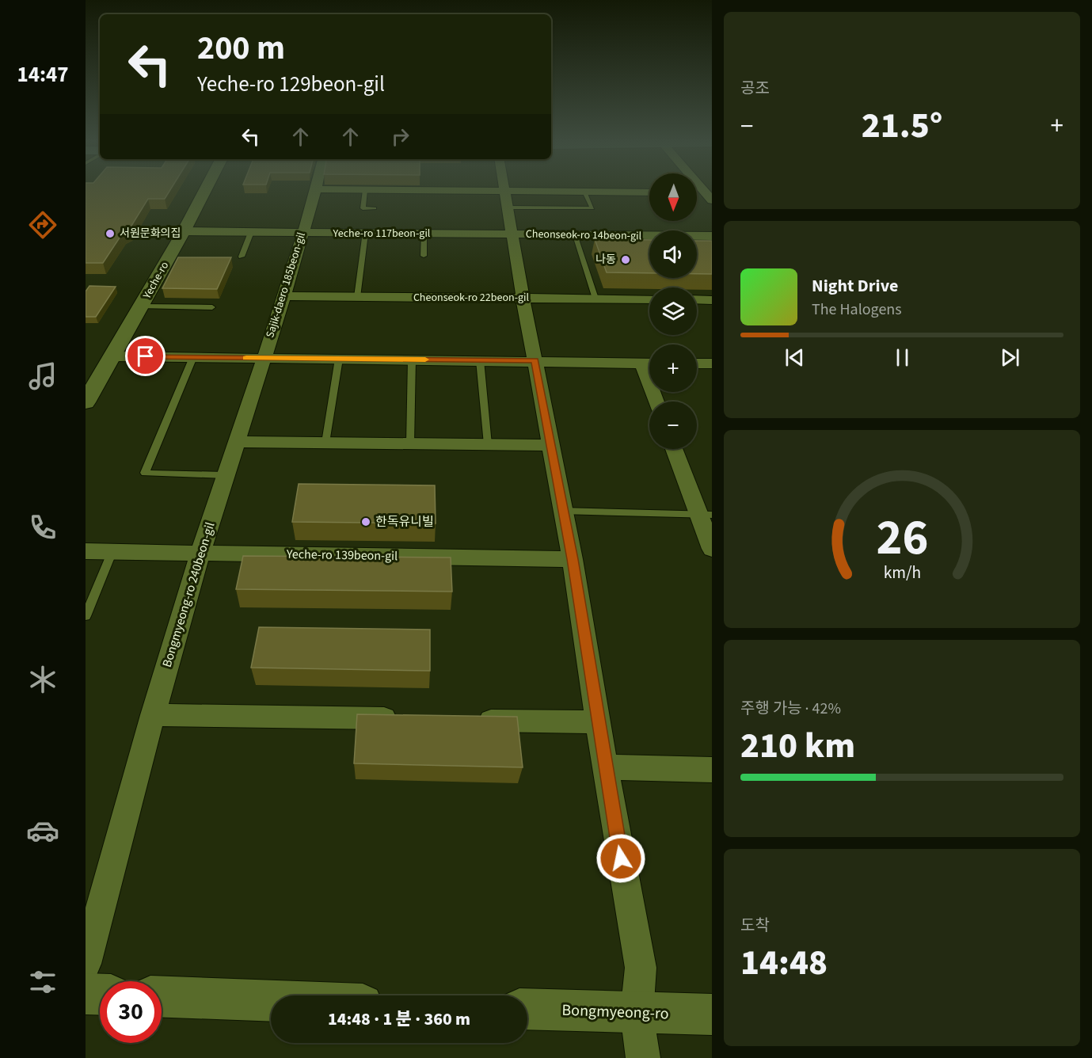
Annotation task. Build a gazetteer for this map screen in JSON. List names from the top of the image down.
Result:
{
  "streets": {
    "street": [
      "Yeche-ro 117beon-gil",
      "Cheonseok-ro 14beon-gil",
      "Yeche-ro",
      "Sajik-daero 185beon-gil",
      "Cheonseok-ro 22beon-gil",
      "Yeche-ro 139beon-gil",
      "Bongmyeong-ro 240beon-gil",
      "Bongmyeong-ro"
    ]
  },
  "crossings": [
    ["Yeche-ro 117beon-gil", "Cheonseok-ro 14beon-gil"],
    ["Yeche-ro 117beon-gil", "Yeche-ro"],
    ["Yeche-ro 117beon-gil", "Sajik-daero 185beon-gil"],
    ["Sajik-daero 185beon-gil", "Cheonseok-ro 22beon-gil"],
    ["Sajik-daero 185beon-gil", "Bongmyeong-ro 240beon-gil"],
    ["Yeche-ro 139beon-gil", "Bongmyeong-ro 240beon-gil"]
  ],
  "places": ["서원문화의집", "나동", "한독유니빌"],
  "north": "bottom",
  "page": {
    "tabs": "14:47",
    "tile": [
      "공조",
      ["주행 가능 · 42%", "210 km"],
      ["도착", "14:48"]
    ],
    "turn": ["200 m", "Yeche-ro 129beon-gil"],
    "heat": ["−", "21.5°", "+"],
    "map_buttons": ["+", "−"],
    "song": ["Night Drive", "The Halogens"],
    "limit": "30",
    "trip": "14:48 · 1 분 · 360 m",
    "gauge": ["26", "km/h"]
  }
}
